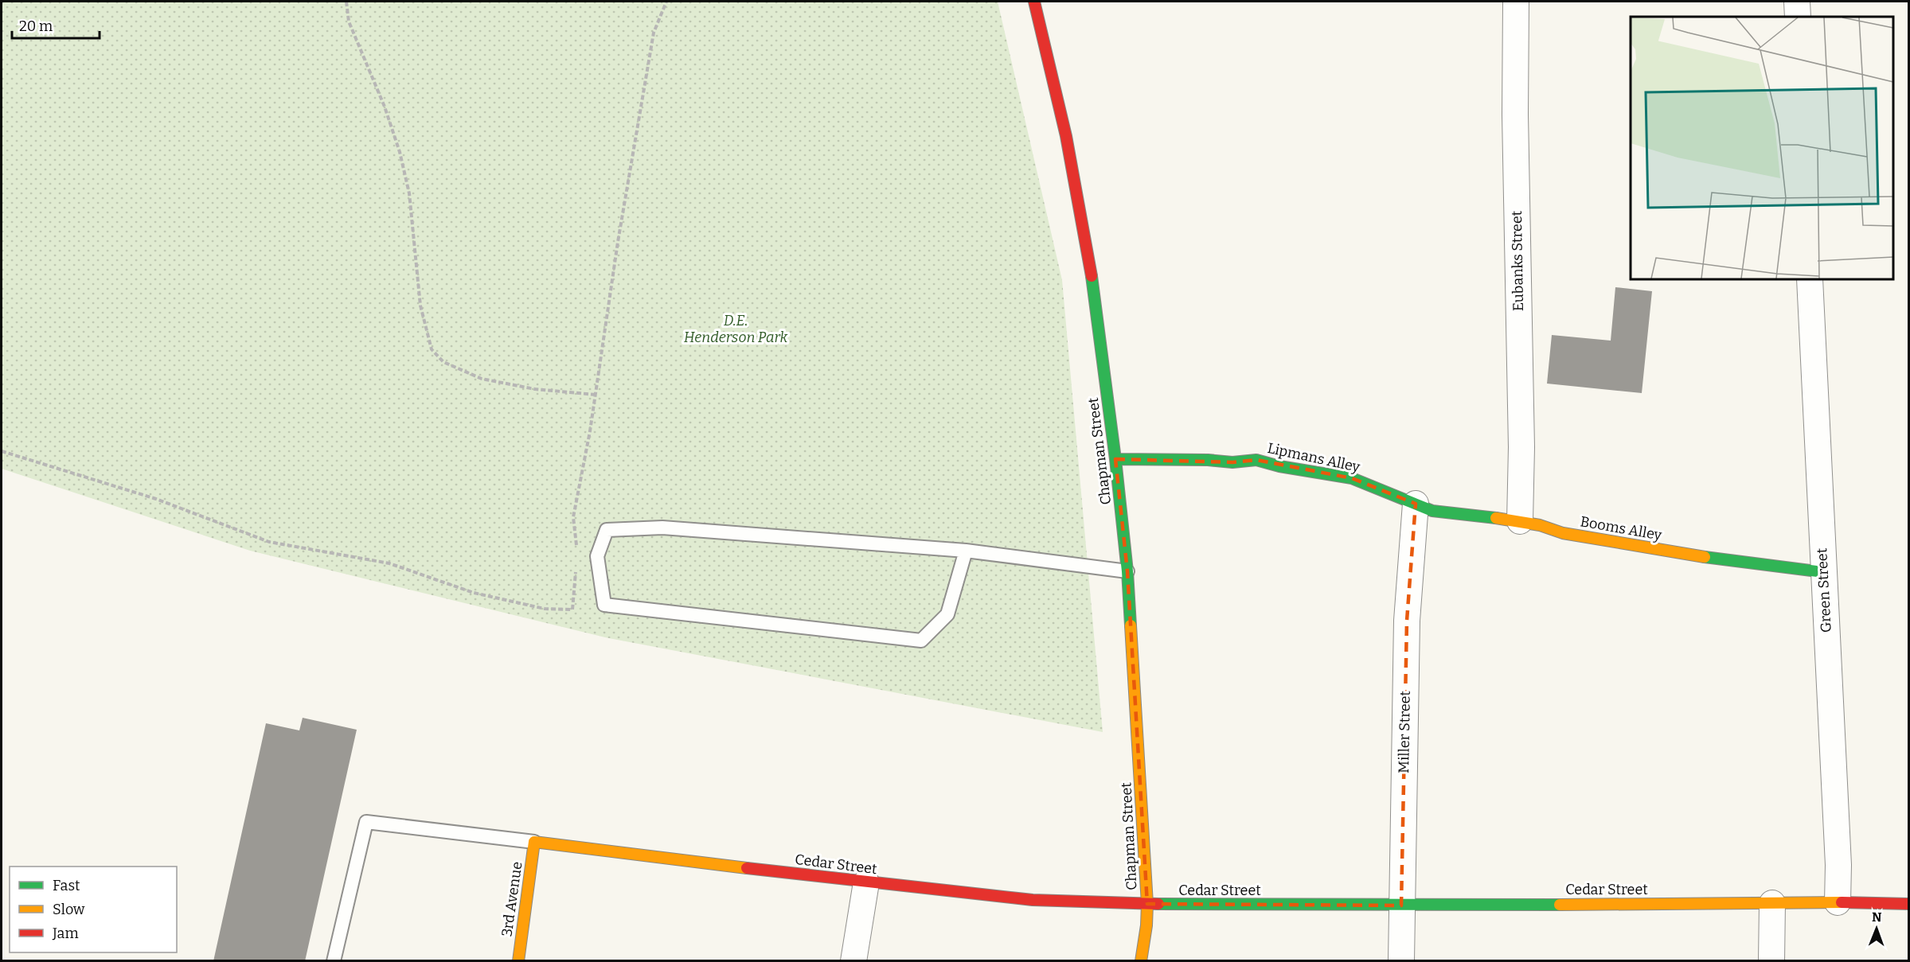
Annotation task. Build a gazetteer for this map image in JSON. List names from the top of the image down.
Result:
{
  "streets": {
    "street": [
      "Eubanks Street",
      "Chapman Street",
      "Lipmans Alley",
      "Booms Alley",
      "Green Street",
      "Miller Street",
      "Cedar Street",
      "3rd Avenue"
    ]
  },
  "crossings": [
    ["Eubanks Street", "Booms Alley"],
    ["Chapman Street", "Lipmans Alley"],
    ["Chapman Street", "Cedar Street"],
    ["Lipmans Alley", "Booms Alley"],
    ["Lipmans Alley", "Miller Street"],
    ["Booms Alley", "Green Street"],
    ["Booms Alley", "Miller Street"],
    ["Green Street", "Cedar Street"],
    ["Miller Street", "Cedar Street"],
    ["Cedar Street", "3rd Avenue"]
  ],
  "parks": ["D.E. Henderson Park"],
  "legend": ["Fast", "Slow", "Jam"],
  "scale_bar": "20 m",
  "north": "top"
}
